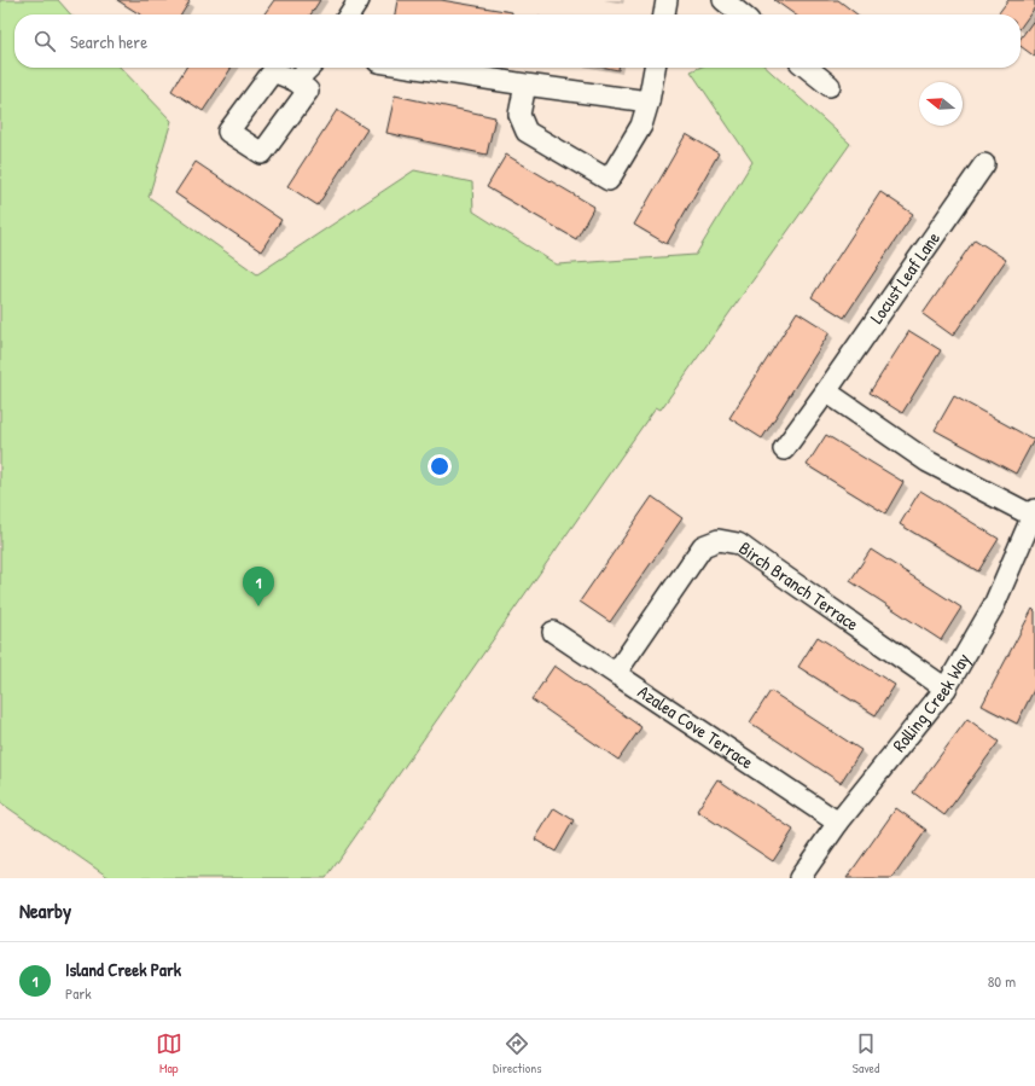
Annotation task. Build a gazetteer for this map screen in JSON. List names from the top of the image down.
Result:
{
  "streets": {
    "street": [
      "Locust Leaf Lane",
      "Birch Branch Terrace",
      "Rolling Creek Way",
      "Azalea Cove Terrace"
    ]
  },
  "crossings": [
    ["Birch Branch Terrace", "Rolling Creek Way"],
    ["Birch Branch Terrace", "Azalea Cove Terrace"],
    ["Rolling Creek Way", "Azalea Cove Terrace"]
  ],
  "north": "left",
  "page": {
    "search": "Search here",
    "pins": "1",
    "heading": "Nearby",
    "list": [
      {
        "mark": "1",
        "name": "Island Creek Park",
        "note": "Park",
        "value": "80 m"
      }
    ],
    "nav": ["Map", "Directions", "Saved"]
  }
}
